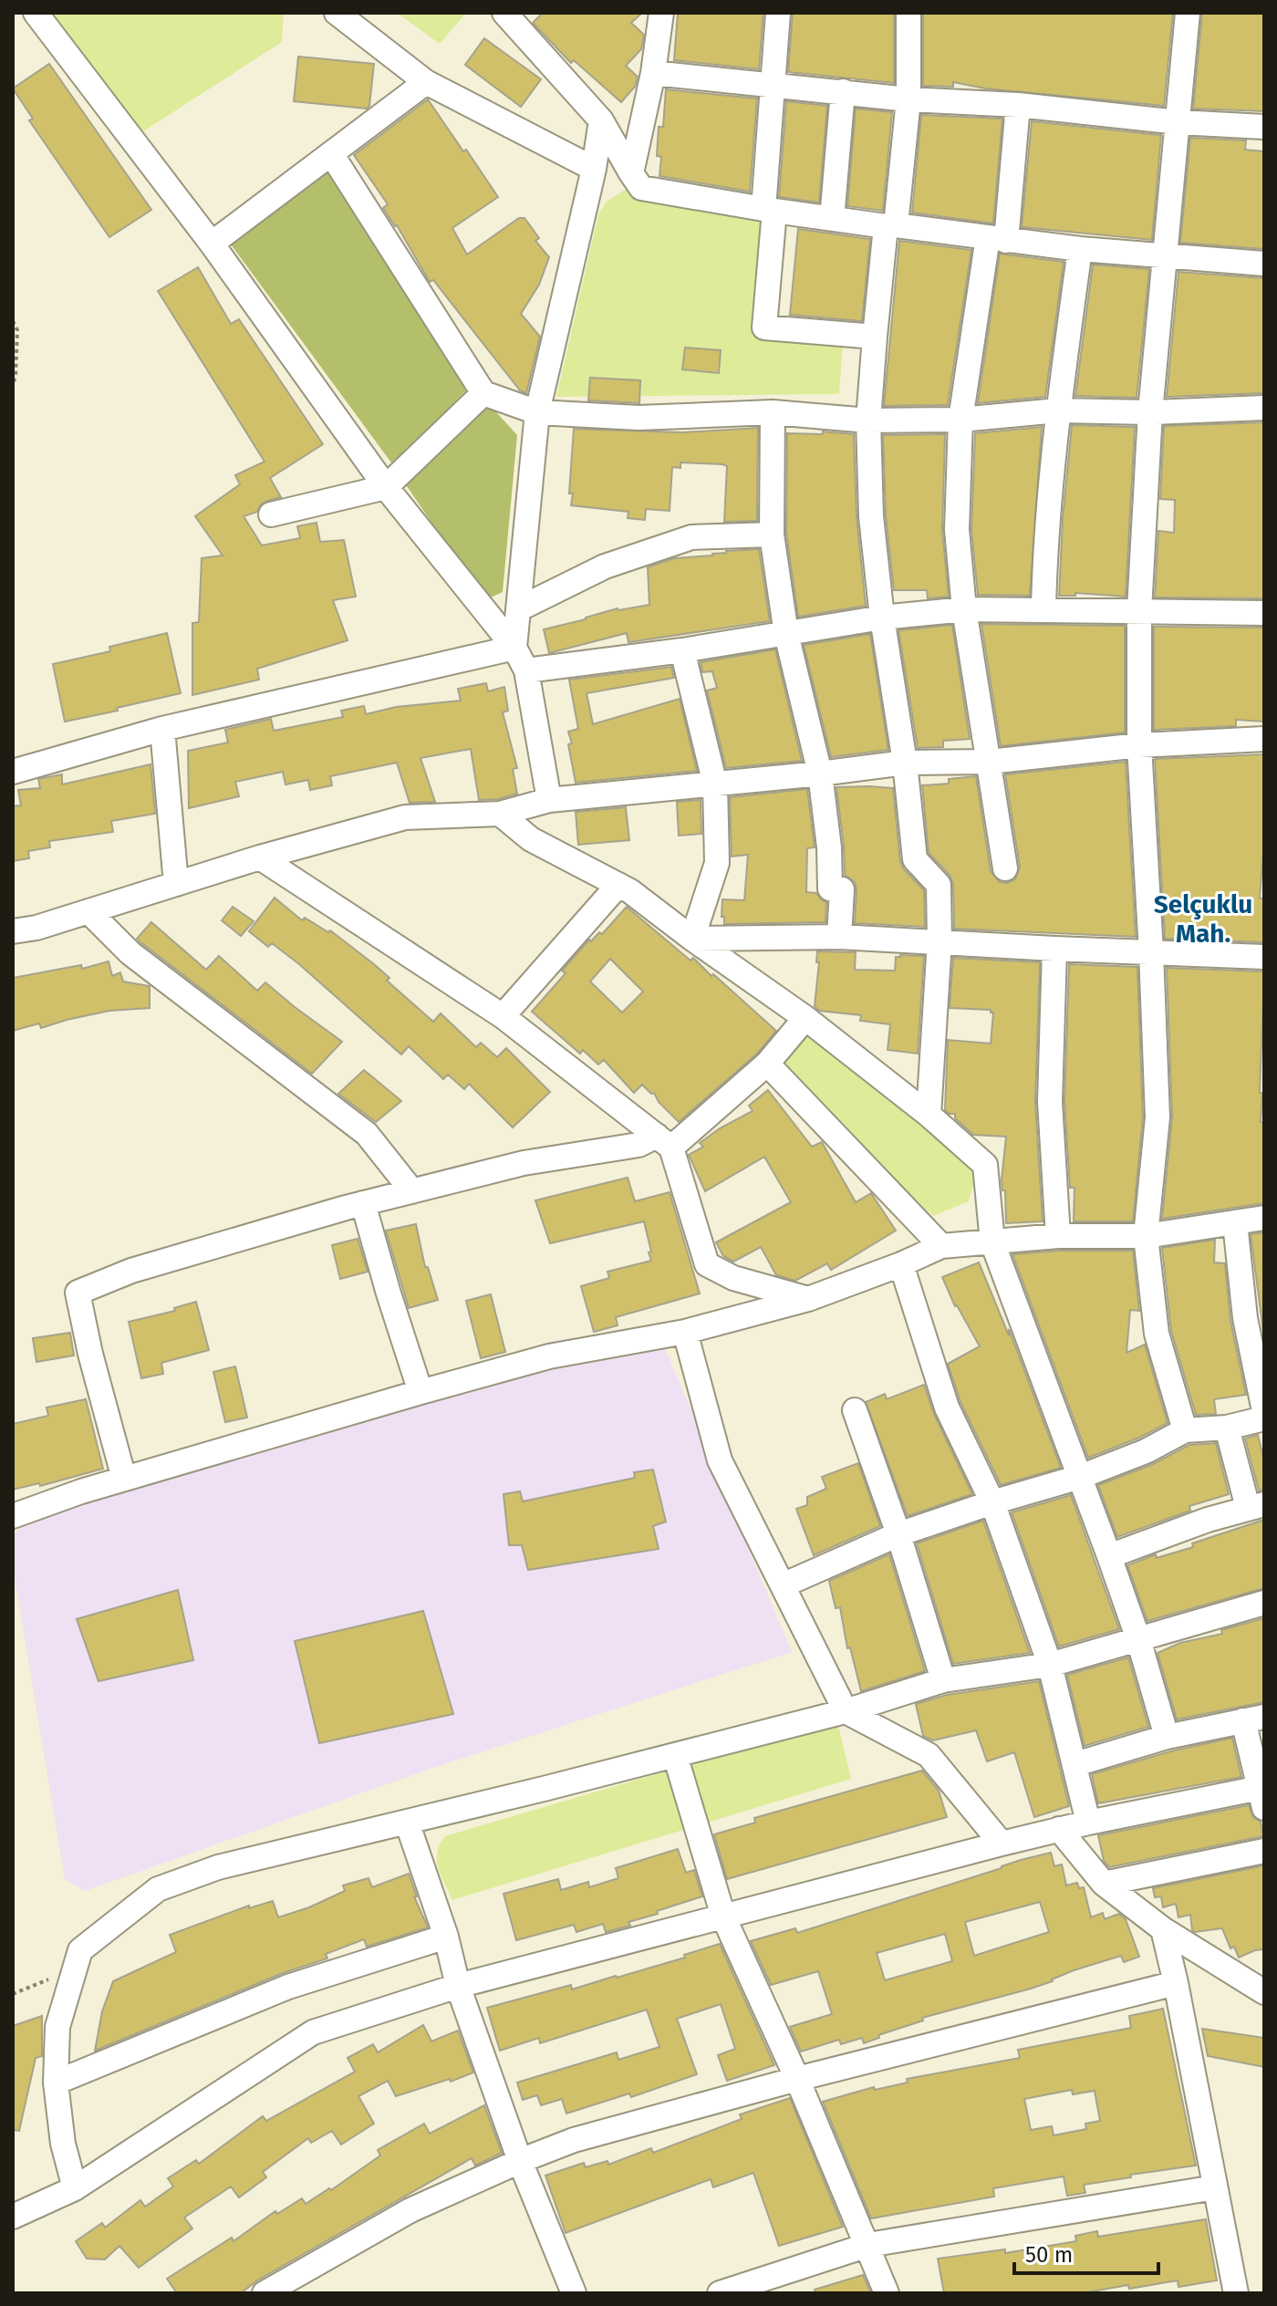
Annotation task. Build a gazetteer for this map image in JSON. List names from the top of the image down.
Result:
{
  "districts": ["Selçuklu Mah."],
  "scale_bar": "50 m"
}
